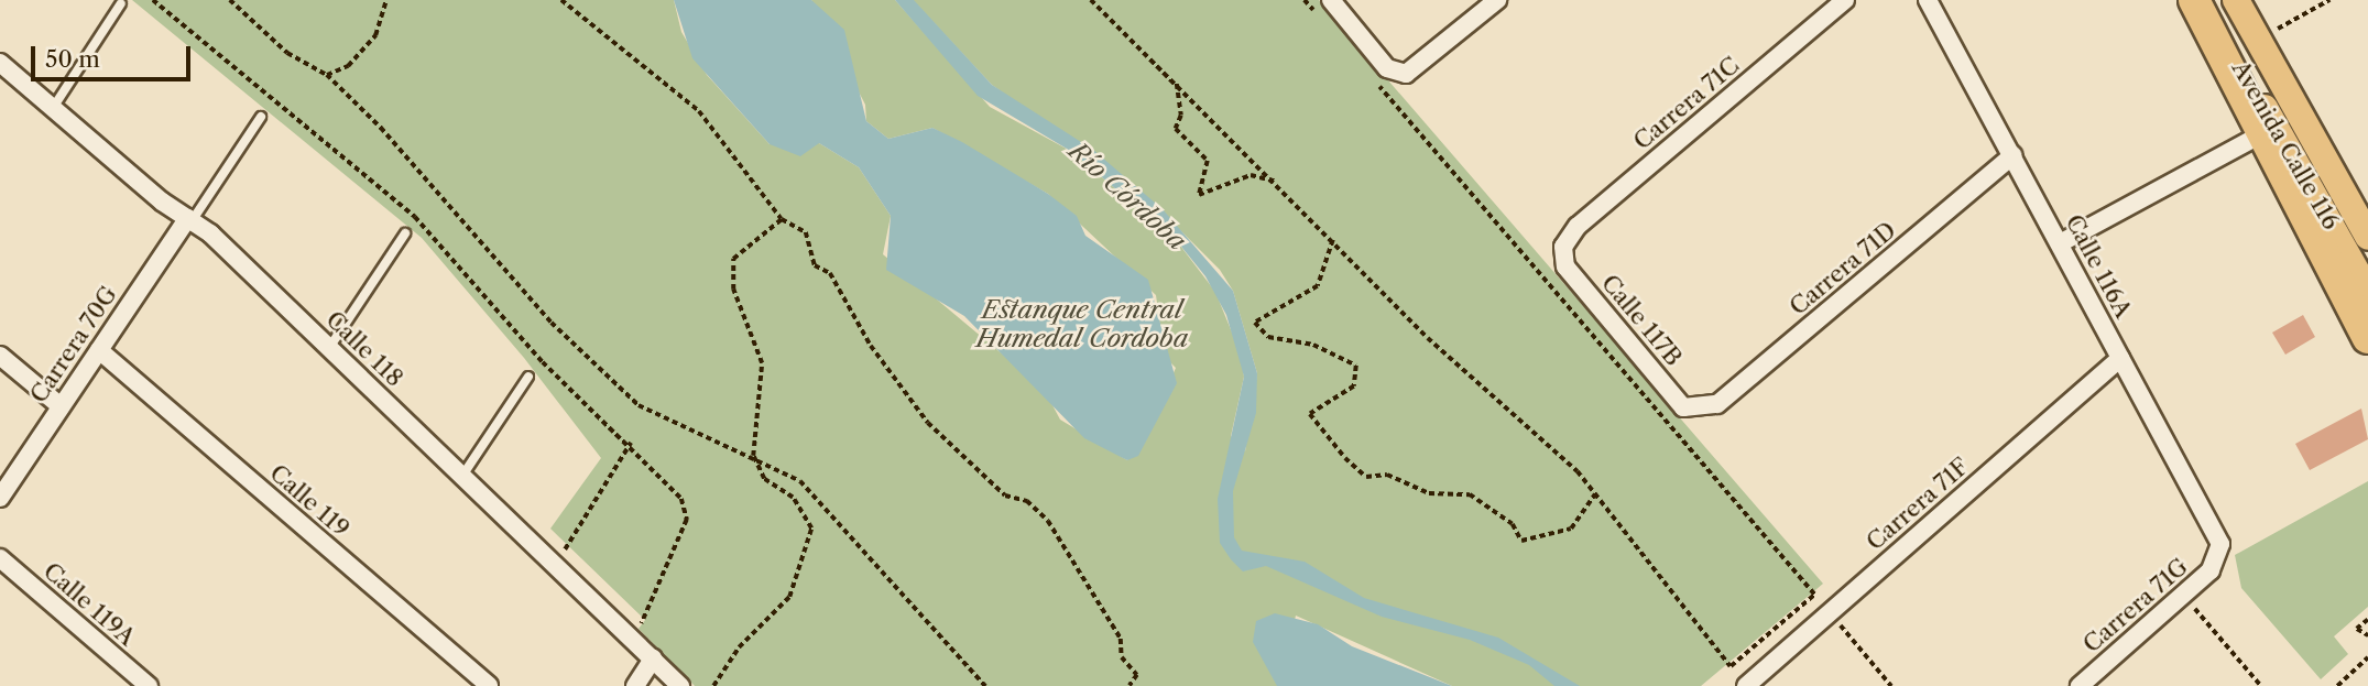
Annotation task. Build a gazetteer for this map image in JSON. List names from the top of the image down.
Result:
{
  "streets": {
    "main road": ["Avenida Calle 116"],
    "street": [
      "Carrera 71C",
      "Calle 116A",
      "Carrera 71D",
      "Calle 117B",
      "Carrera 70G",
      "Calle 118",
      "Calle 119",
      "Carrera 71F",
      "Calle 119A",
      "Carrera 71G"
    ]
  },
  "crossings": [
    ["Carrera 71C", "Calle 117B"],
    ["Calle 116A", "Carrera 71D"],
    ["Calle 116A", "Carrera 71F"],
    ["Calle 116A", "Carrera 71G"],
    ["Carrera 71D", "Calle 117B"],
    ["Carrera 70G", "Calle 118"],
    ["Carrera 70G", "Calle 119"]
  ],
  "water": ["Río Córdoba", "Estanque Central Humedal Cordoba"],
  "scale_bar": "50 m"
}
